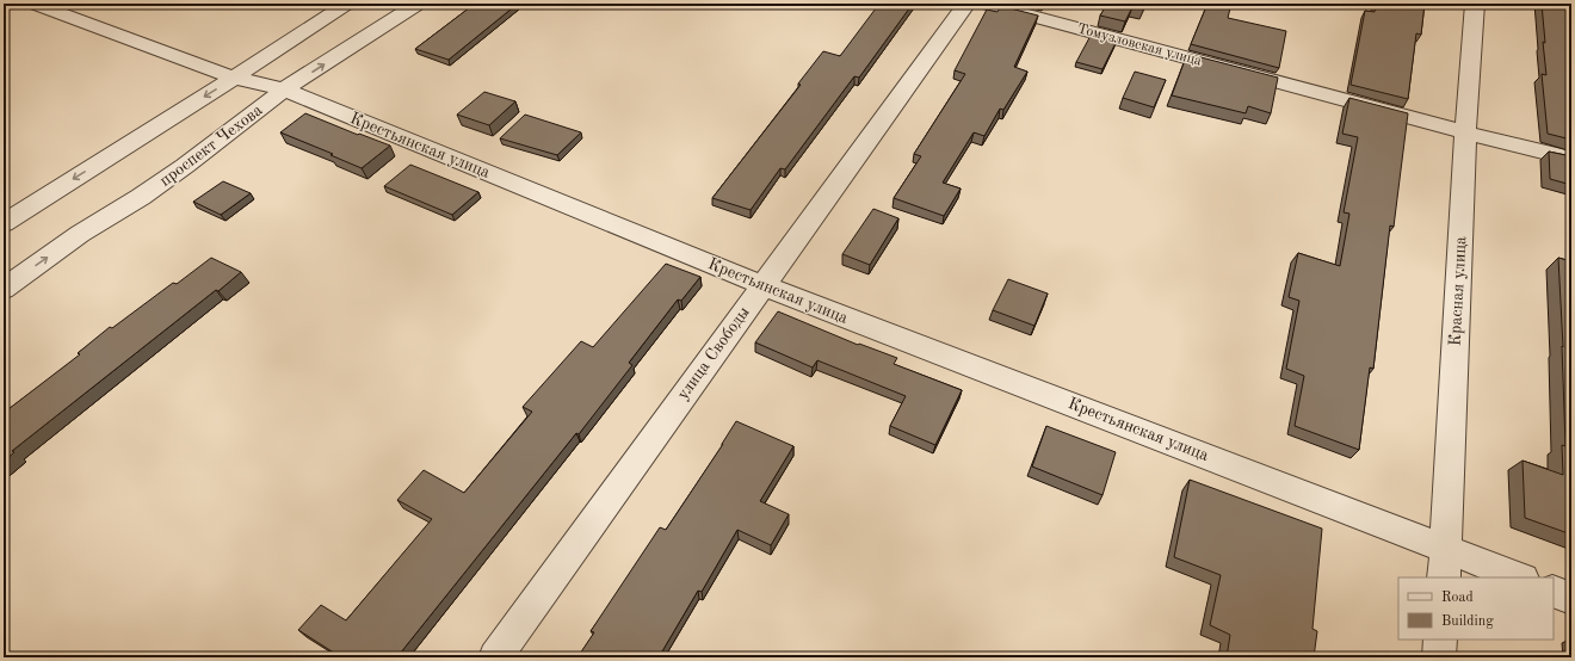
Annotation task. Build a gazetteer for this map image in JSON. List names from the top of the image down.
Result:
{
  "streets": {
    "street": [
      "Томузловская улица",
      "проспект Чехова",
      "Крестьянская улица",
      "Красная улица",
      "улица Свободы"
    ]
  },
  "crossings": [
    ["Томузловская улица", "Красная улица"],
    ["проспект Чехова", "Крестьянская улица"],
    ["Крестьянская улица", "Красная улица"],
    ["Крестьянская улица", "улица Свободы"]
  ],
  "legend": ["Road", "Building"]
}
